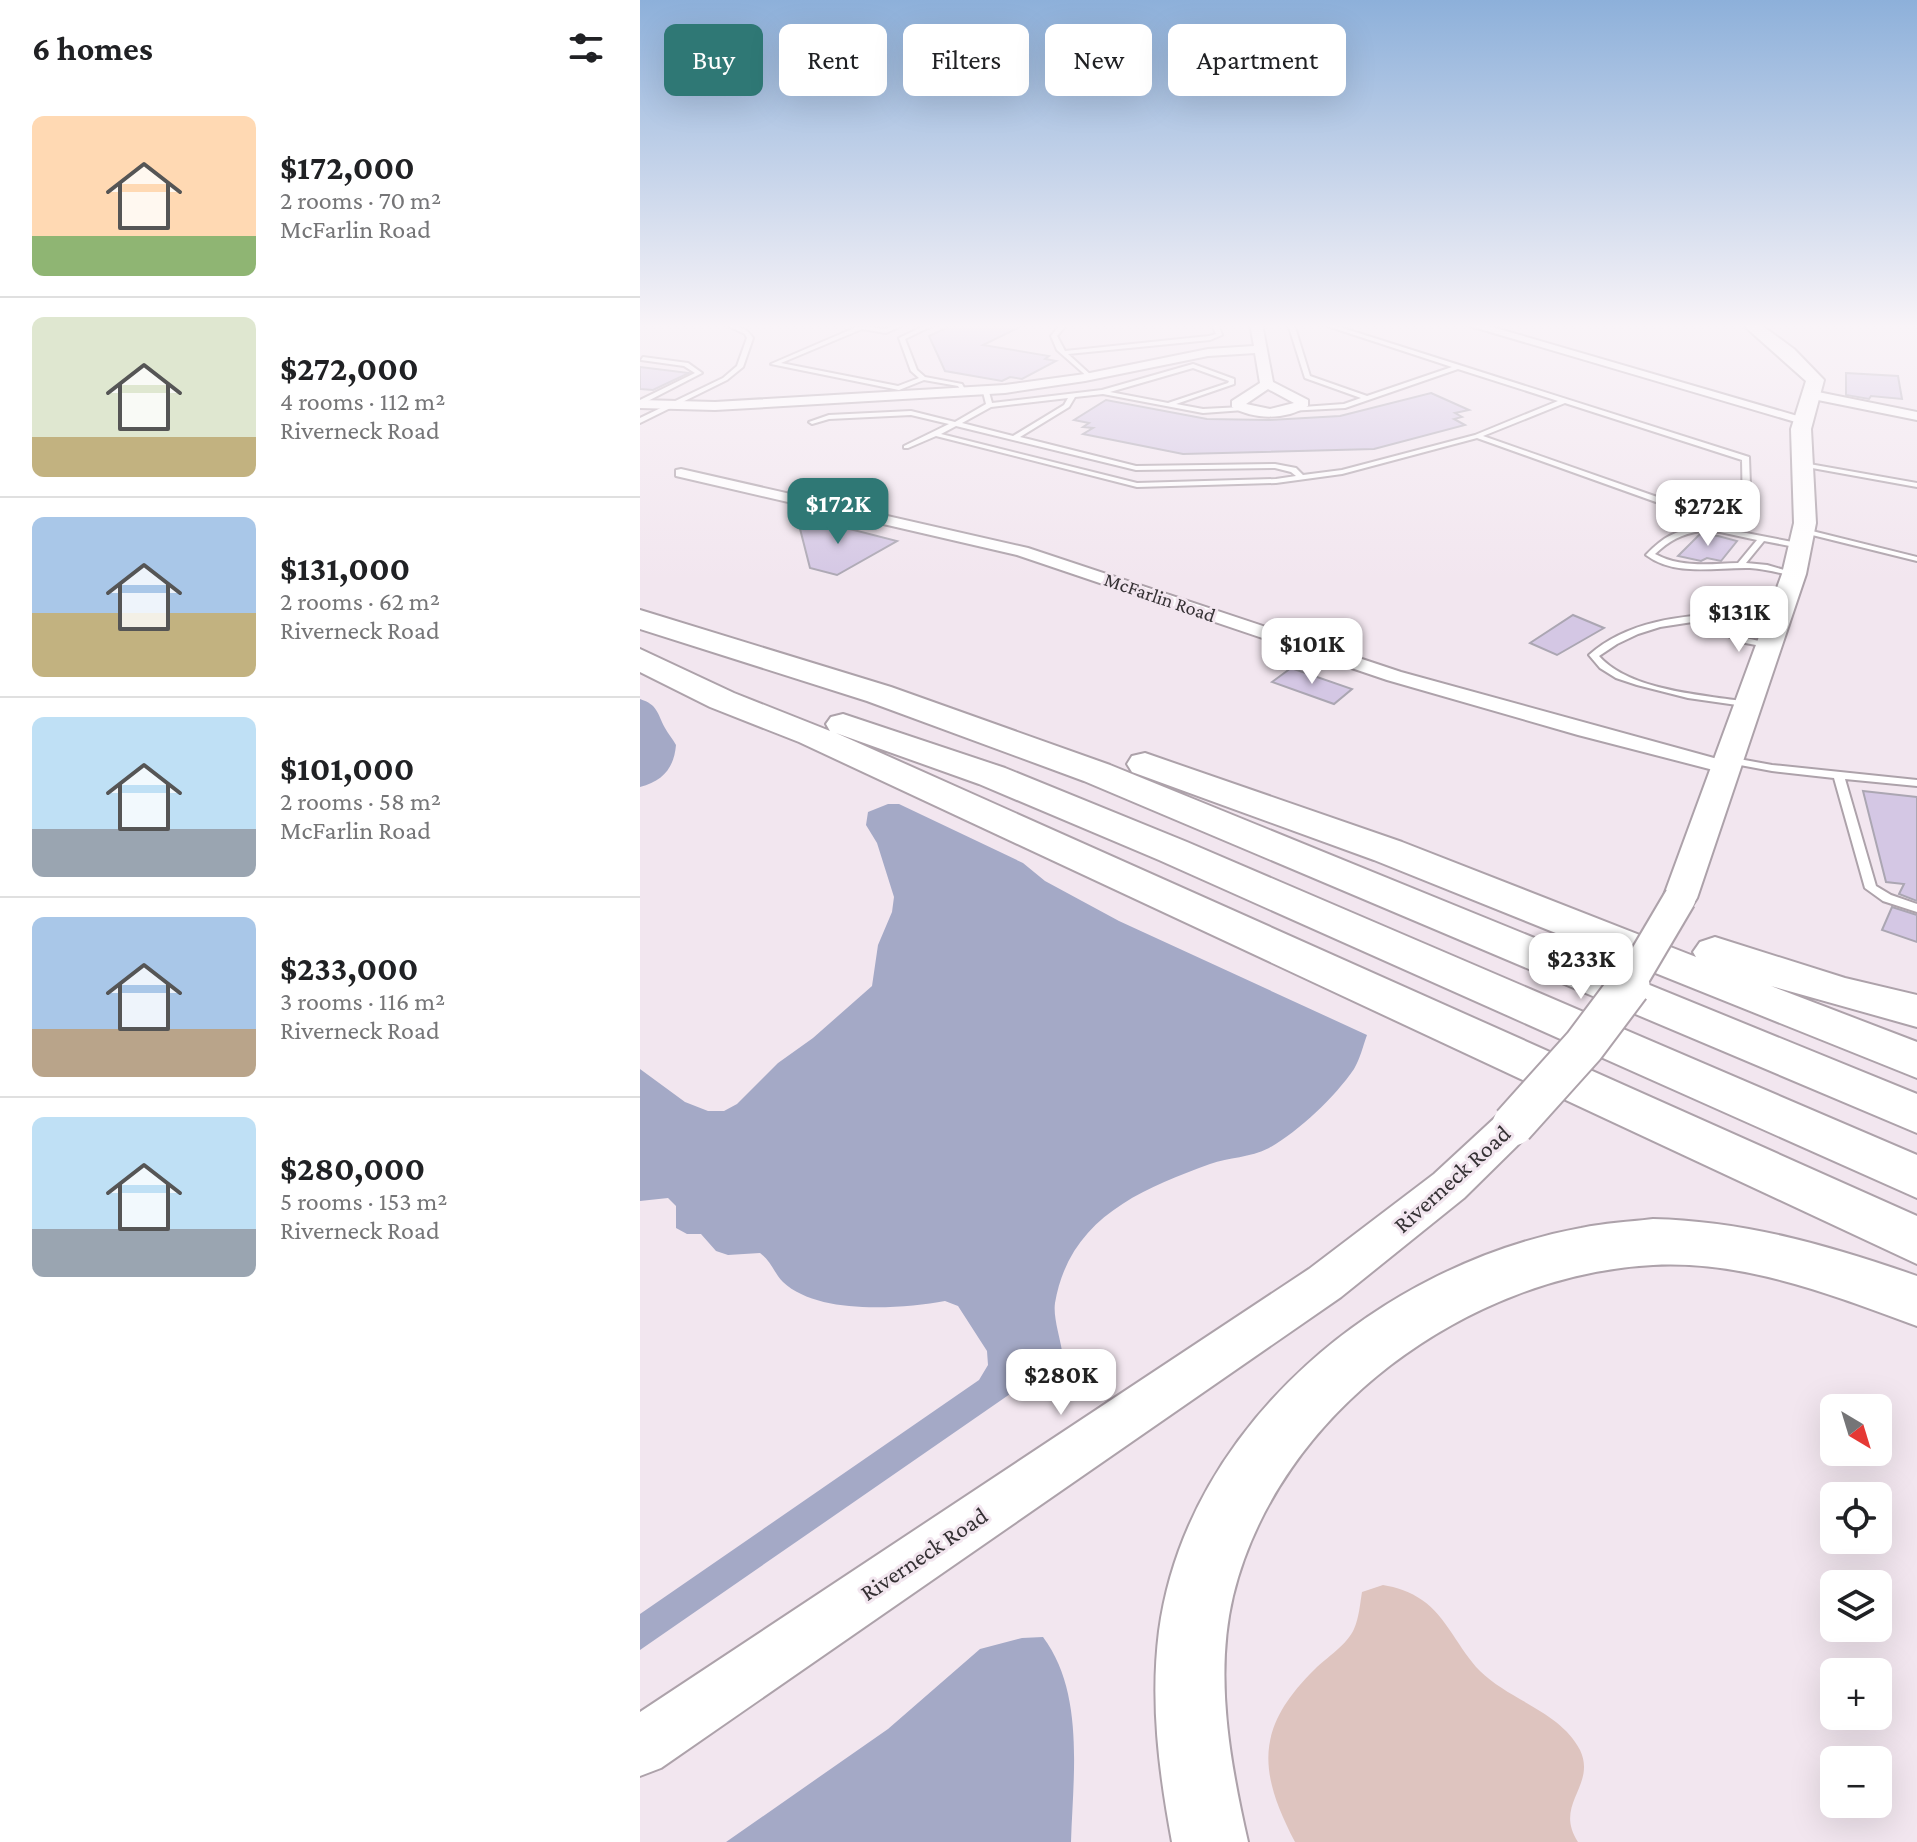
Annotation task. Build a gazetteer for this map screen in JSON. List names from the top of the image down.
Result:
{
  "streets": {
    "main road": ["Riverneck Road"],
    "street": ["McFarlin Road"]
  },
  "crossings": [
    ["McFarlin Road", "Riverneck Road"]
  ],
  "north": "bottom right",
  "page": {
    "heading": "6 homes",
    "chip": [
      "Buy",
      "Rent",
      "Filters",
      "New",
      "Apartment"
    ],
    "list": [
      {
        "name": "$172,000",
        "note": "2 rooms · 70 m² · McFarlin Road"
      },
      {
        "name": "$272,000",
        "note": "4 rooms · 112 m² · Riverneck Road"
      },
      {
        "name": "$131,000",
        "note": "2 rooms · 62 m² · Riverneck Road"
      },
      {
        "name": "$101,000",
        "note": "2 rooms · 58 m² · McFarlin Road"
      },
      {
        "name": "$233,000",
        "note": "3 rooms · 116 m² · Riverneck Road"
      },
      {
        "name": "$280,000",
        "note": "5 rooms · 153 m² · Riverneck Road"
      }
    ],
    "price": [
      "$172K",
      "$272K",
      "$131K",
      "$101K",
      "$233K",
      "$280K"
    ],
    "map_buttons": ["+", "−"]
  }
}
